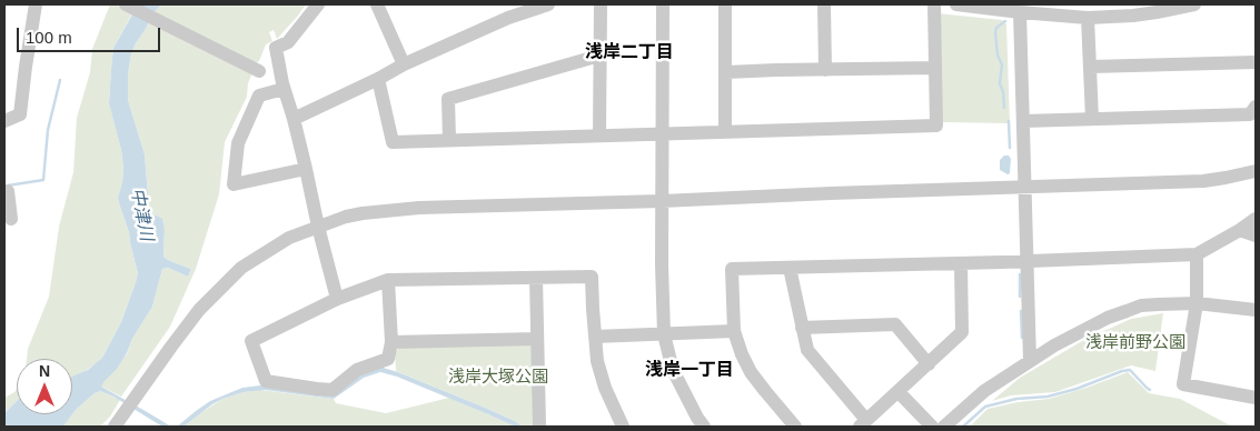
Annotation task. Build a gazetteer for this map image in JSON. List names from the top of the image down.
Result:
{
  "districts": ["浅岸二丁目", "浅岸一丁目"],
  "water": ["中津川"],
  "parks": ["浅岸前野公園", "浅岸大塚公園"],
  "scale_bar": "100 m",
  "north": "top"
}
